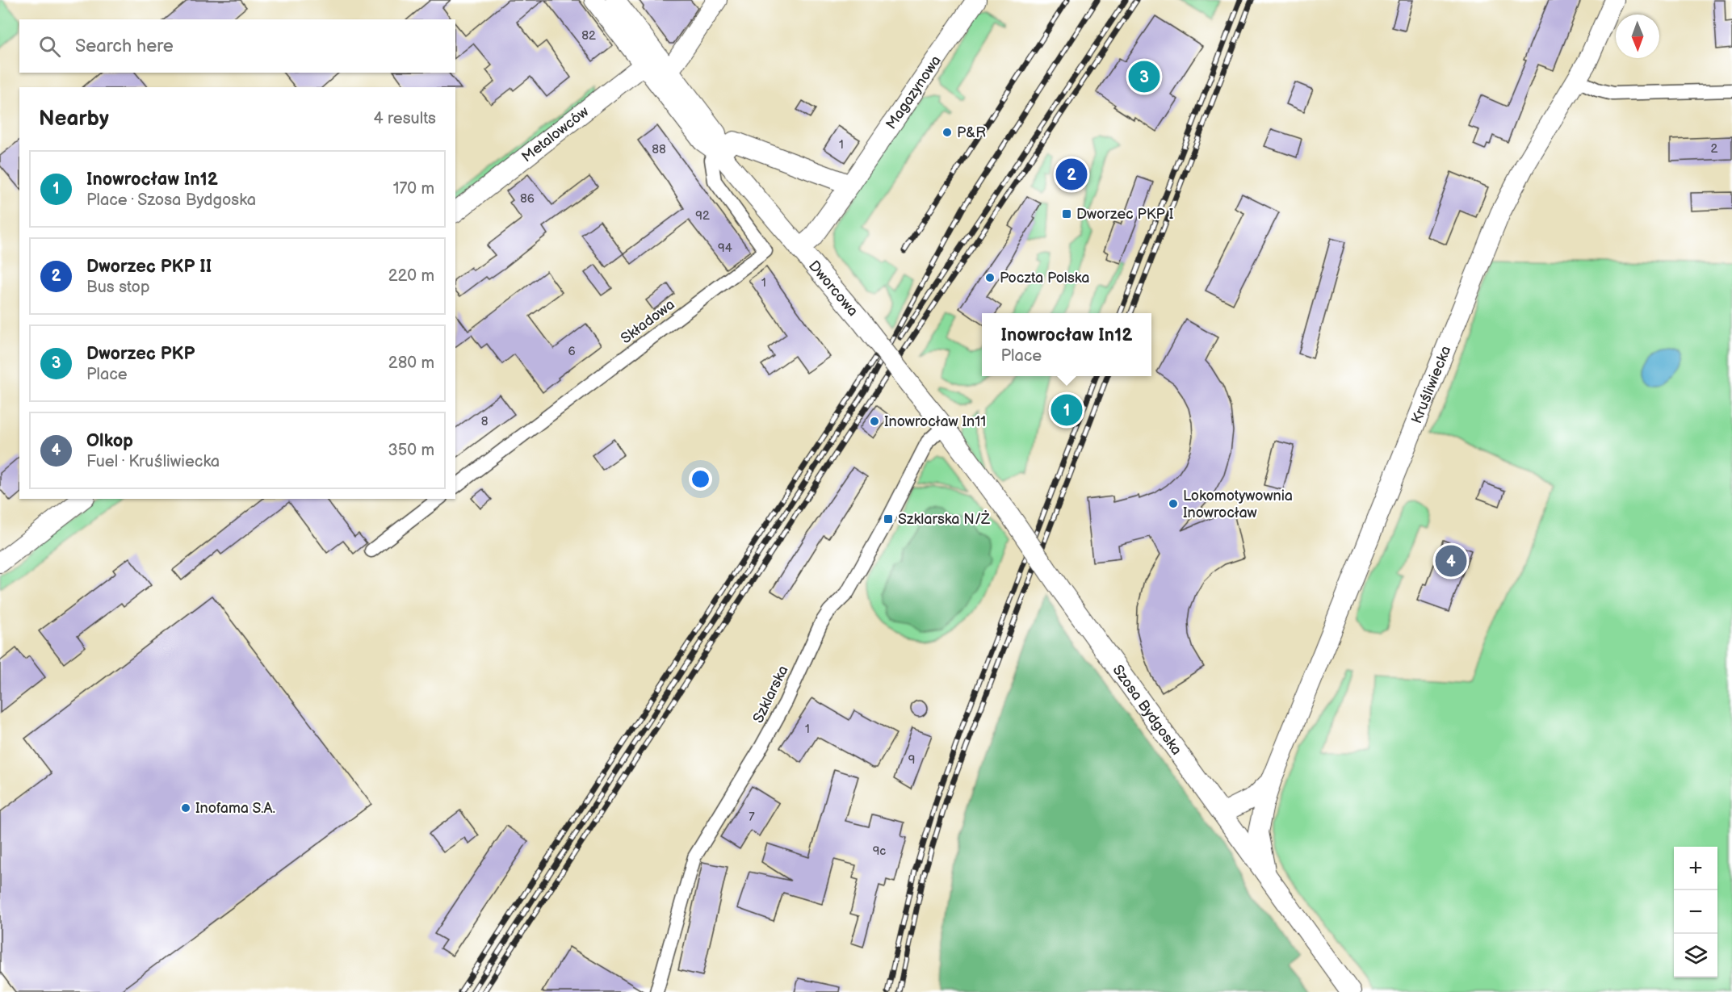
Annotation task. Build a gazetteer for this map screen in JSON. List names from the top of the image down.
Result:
{
  "streets": {
    "main road": [
      "Magazynowa",
      "Metalowców",
      "Dworcowa",
      "Kruśliwiecka",
      "Szosa Bydgoska"
    ],
    "street": ["Składowa", "Szklarska"]
  },
  "crossings": [
    ["Magazynowa", "Dworcowa"],
    ["Metalowców", "Dworcowa"],
    ["Dworcowa", "Składowa"],
    ["Dworcowa", "Szklarska"],
    ["Dworcowa", "Szosa Bydgoska"],
    ["Kruśliwiecka", "Szosa Bydgoska"],
    ["Szklarska", "Szosa Bydgoska"]
  ],
  "places": {
    "other": [
      "P&R",
      "Poczta Polska",
      "Inowrocław In11",
      "Lokomotywownia Inowrocław",
      "Inofama S.A."
    ],
    "transit": ["Dworzec PKP I", "Szklarska N/Ż"]
  },
  "house_numbers": [
    "82",
    "1",
    "2",
    "88",
    "86",
    "92",
    "94",
    "1",
    "6",
    "8",
    "1",
    "9",
    "7",
    "9c"
  ],
  "north": "bottom",
  "page": {
    "search": "Search here",
    "pins": [
      "3",
      "2",
      "1",
      "4"
    ],
    "heading": ["Nearby", "4 results"],
    "list": [
      {
        "mark": "1",
        "name": "Inowrocław In12",
        "note": "Place · Szosa Bydgoska",
        "value": "170 m"
      },
      {
        "mark": "2",
        "name": "Dworzec PKP II",
        "note": "Bus stop",
        "value": "220 m"
      },
      {
        "mark": "3",
        "name": "Dworzec PKP",
        "note": "Place",
        "value": "280 m"
      },
      {
        "mark": "4",
        "name": "Olkop",
        "note": "Fuel · Kruśliwiecka",
        "value": "350 m"
      }
    ],
    "popup": ["Inowrocław In12", "Place"],
    "map_buttons": ["+", "−"]
  }
}
